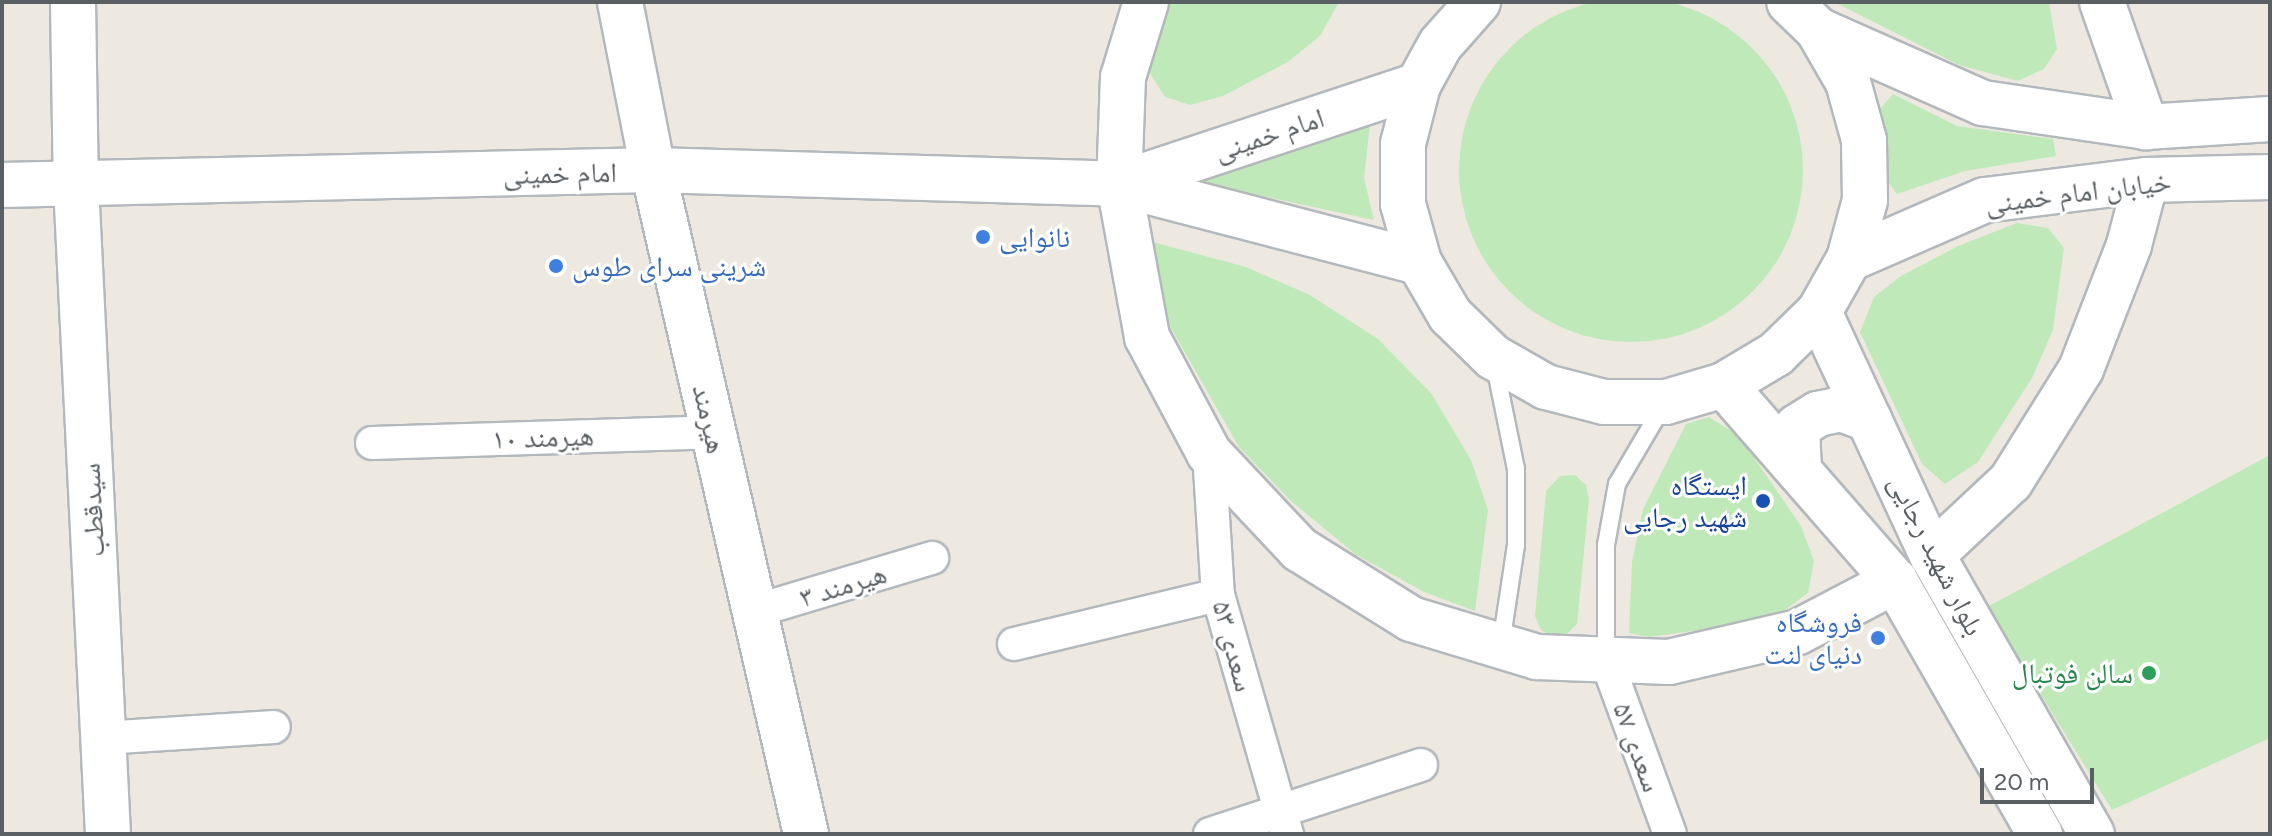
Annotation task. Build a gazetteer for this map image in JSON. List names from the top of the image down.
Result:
{
  "streets": {
    "main road": [
      "امام خمینی",
      "خیابان امام خمینی",
      "هیرمند",
      "سیدقطب",
      "بلوار شهید رجایی"
    ],
    "street": [
      "هیرمند ۱۰",
      "هیرمند ۳",
      "سعدی ۵۳",
      "سعدی ۵۷"
    ]
  },
  "crossings": [
    ["امام خمینی", "هیرمند"],
    ["امام خمینی", "سیدقطب"],
    ["هیرمند", "هیرمند ۱۰"],
    ["هیرمند", "هیرمند ۳"]
  ],
  "places": [
    "نانوایی",
    "شرینی سرای طوس",
    "ایستگاه شهید رجایی",
    "فروشگاه دنیای لنت",
    "سالن فوتبال"
  ],
  "scale_bar": "20 m"
}
